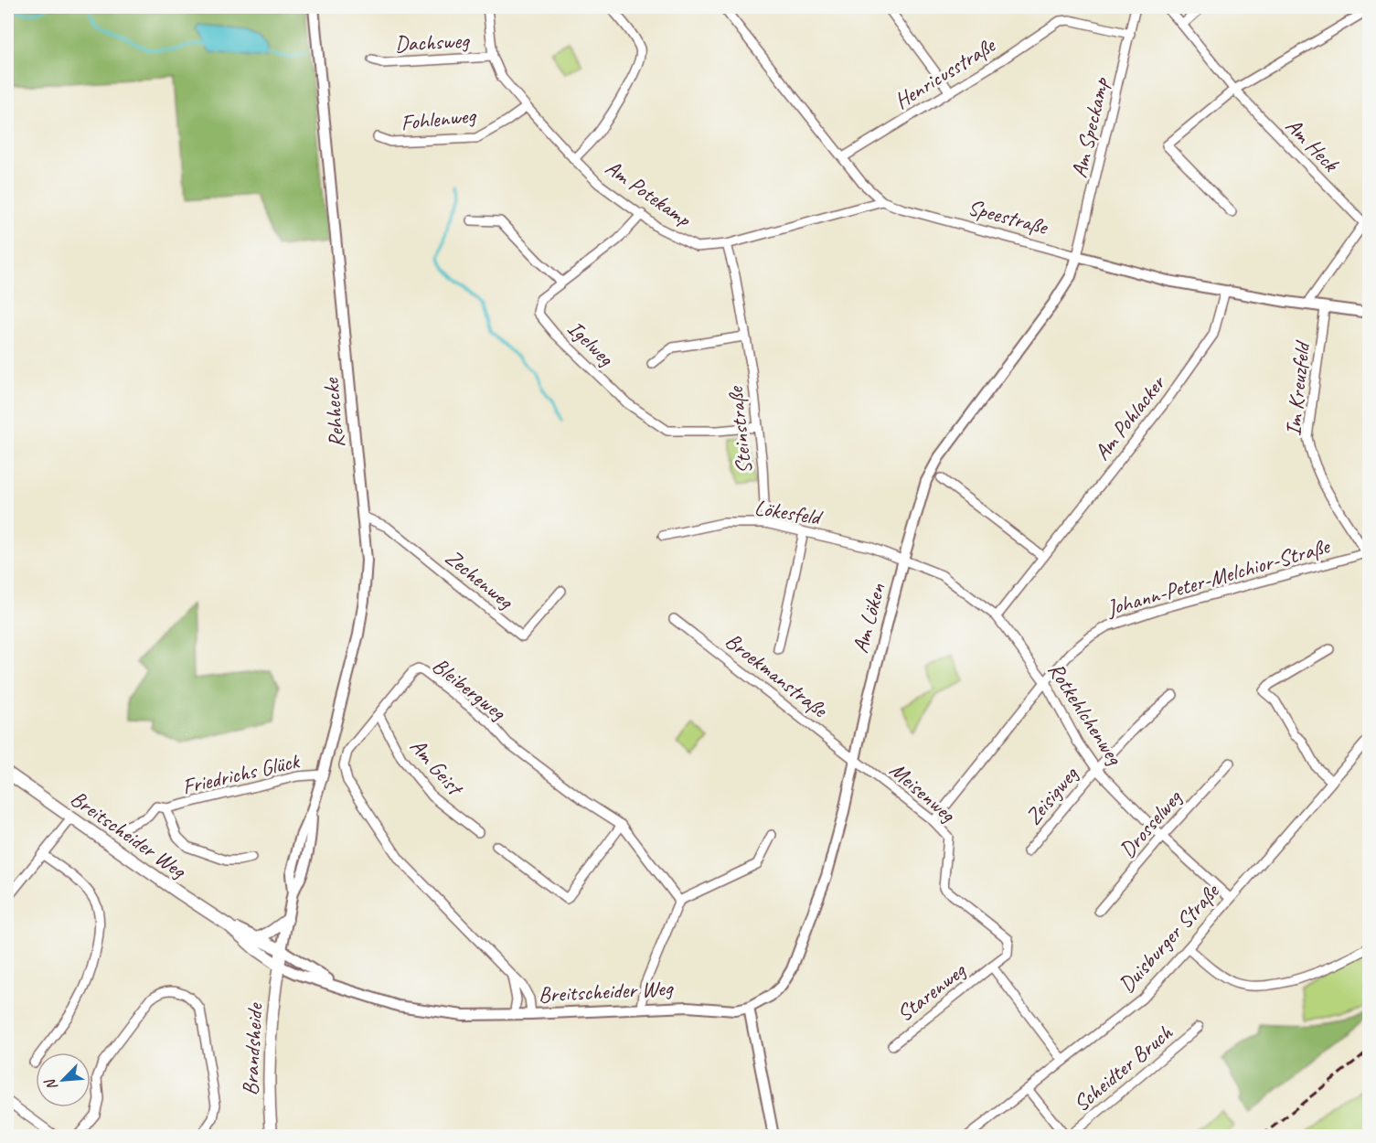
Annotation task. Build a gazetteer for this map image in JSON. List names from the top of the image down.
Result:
{
  "streets": {
    "main road": ["Rehhecke", "Breitscheider Weg", "Brandsheide"],
    "street": [
      "Dachsweg",
      "Henricusstraße",
      "Fohlenweg",
      "Am Speckamp",
      "Am Heck",
      "Am Potekamp",
      "Speestraße",
      "Igelweg",
      "Im Kreuzfeld",
      "Am Pohlacker",
      "Steinstraße",
      "Lökesfeld",
      "Johann-Peter-Melchior-Straße",
      "Zechenweg",
      "Am Löken",
      "Broekmanstraße",
      "Bleibergweg",
      "Rotkehlchenweg",
      "Am Geist",
      "Friedrichs Glück",
      "Meisenweg",
      "Zeisigweg",
      "Drosselweg",
      "Duisburger Straße",
      "Starenweg",
      "Scheidter Bruch"
    ]
  },
  "crossings": [
    ["Dachsweg", "Am Potekamp"],
    ["Henricusstraße", "Am Speckamp"],
    ["Henricusstraße", "Speestraße"],
    ["Fohlenweg", "Am Potekamp"],
    ["Am Speckamp", "Speestraße"],
    ["Am Speckamp", "Am Löken"],
    ["Am Potekamp", "Speestraße"],
    ["Am Potekamp", "Igelweg"],
    ["Am Potekamp", "Steinstraße"],
    ["Speestraße", "Im Kreuzfeld"],
    ["Speestraße", "Am Pohlacker"],
    ["Speestraße", "Am Löken"],
    ["Igelweg", "Steinstraße"],
    ["Im Kreuzfeld", "Johann-Peter-Melchior-Straße"],
    ["Rehhecke", "Zechenweg"],
    ["Rehhecke", "Friedrichs Glück"],
    ["Rehhecke", "Breitscheider Weg"],
    ["Rehhecke", "Brandsheide"],
    ["Am Pohlacker", "Rotkehlchenweg"],
    ["Steinstraße", "Lökesfeld"],
    ["Lökesfeld", "Am Löken"],
    ["Lökesfeld", "Rotkehlchenweg"],
    ["Johann-Peter-Melchior-Straße", "Rotkehlchenweg"],
    ["Johann-Peter-Melchior-Straße", "Meisenweg"],
    ["Am Löken", "Broekmanstraße"],
    ["Am Löken", "Rotkehlchenweg"],
    ["Am Löken", "Meisenweg"],
    ["Am Löken", "Breitscheider Weg"],
    ["Broekmanstraße", "Meisenweg"],
    ["Bleibergweg", "Am Geist"],
    ["Bleibergweg", "Breitscheider Weg"],
    ["Rotkehlchenweg", "Zeisigweg"],
    ["Rotkehlchenweg", "Drosselweg"],
    ["Rotkehlchenweg", "Duisburger Straße"],
    ["Meisenweg", "Starenweg"],
    ["Breitscheider Weg", "Brandsheide"],
    ["Duisburger Straße", "Scheidter Bruch"]
  ],
  "north": "bottom left"
}
